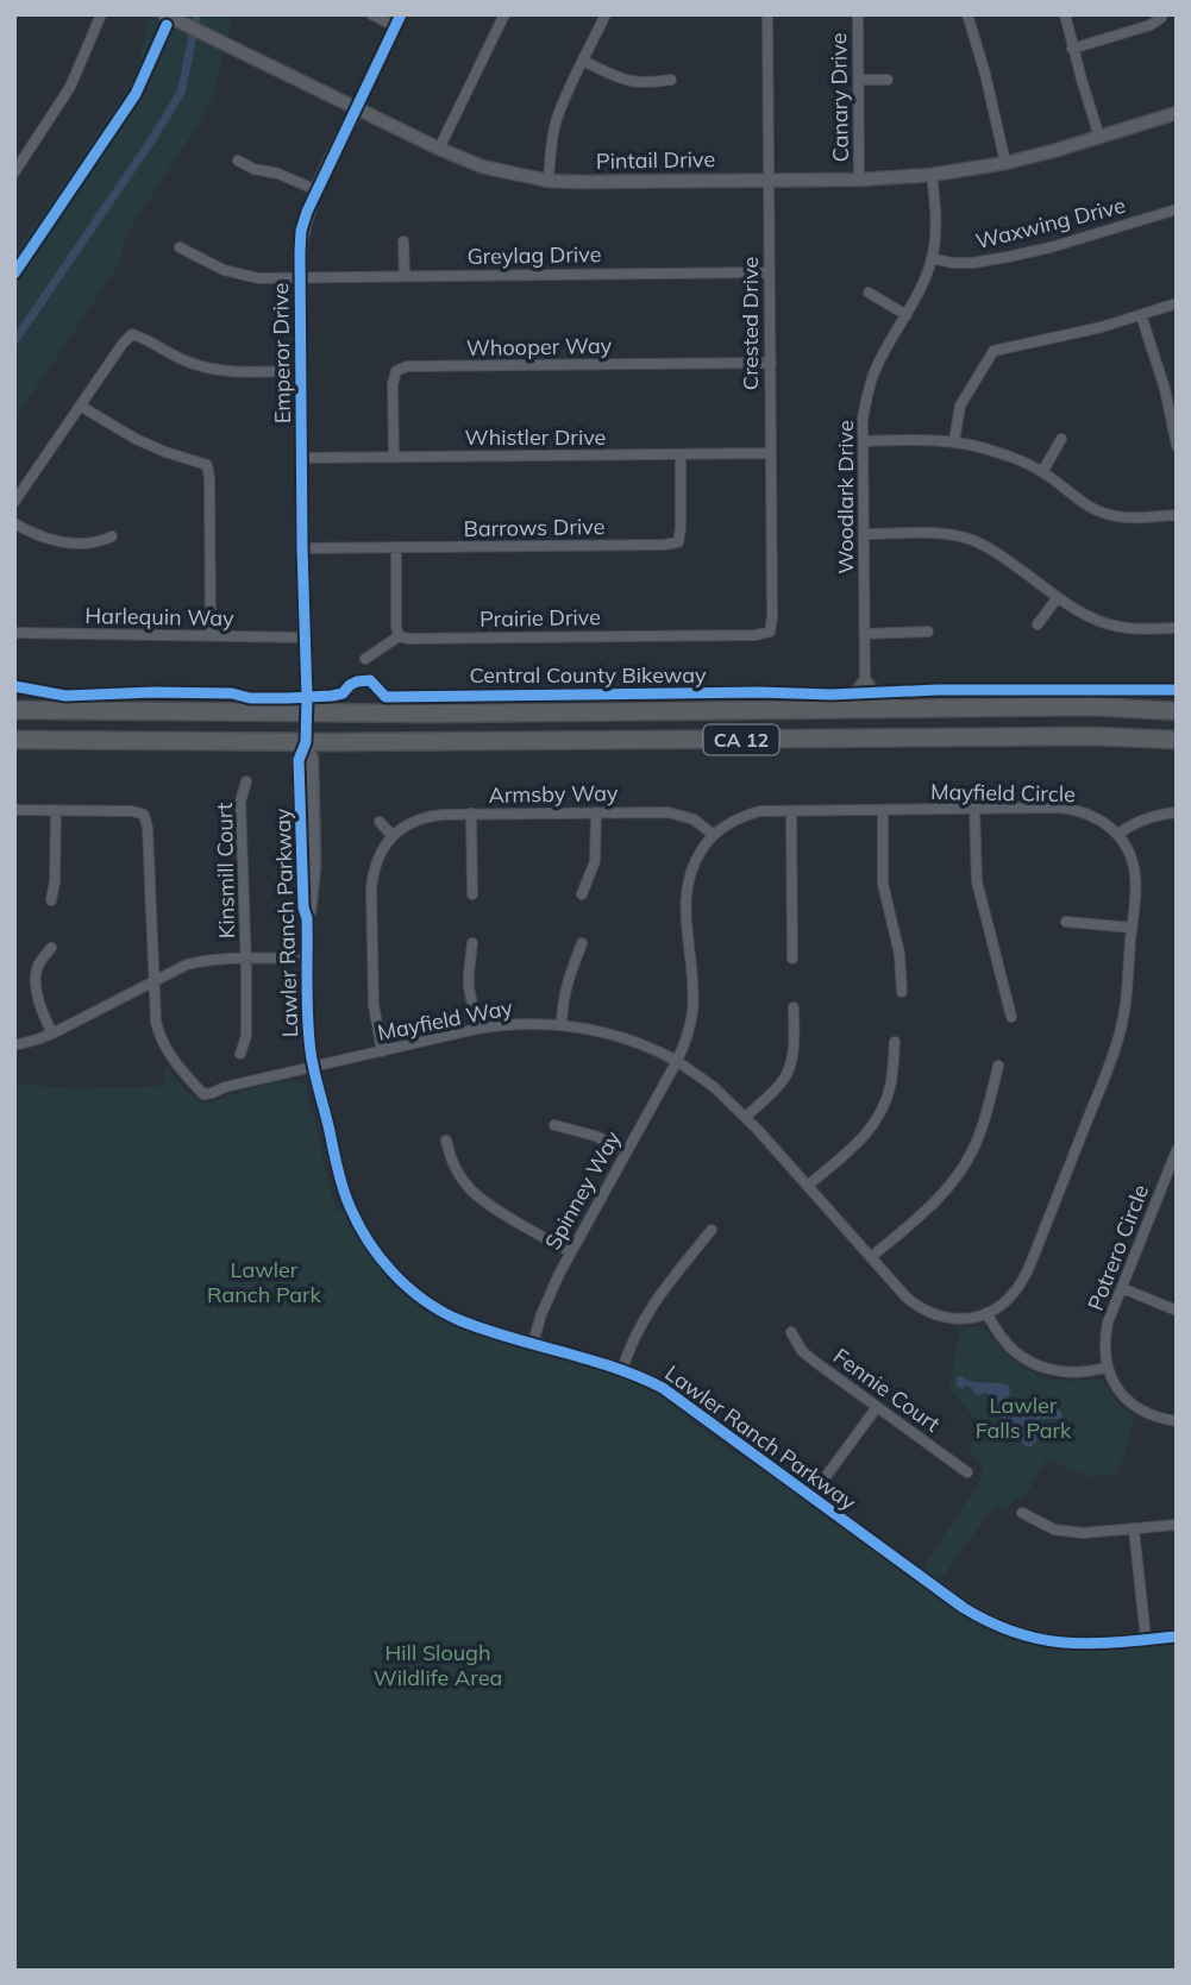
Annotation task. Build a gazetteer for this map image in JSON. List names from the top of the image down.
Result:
{
  "streets": {
    "highway": ["CA 12"],
    "street": [
      "Canary Drive",
      "Pintail Drive",
      "Waxwing Drive",
      "Greylag Drive",
      "Crested Drive",
      "Whooper Way",
      "Emperor Drive",
      "Whistler Drive",
      "Woodlark Drive",
      "Barrows Drive",
      "Harlequin Way",
      "Prairie Drive",
      "Mayfield Circle",
      "Armsby Way",
      "Kinsmill Court",
      "Lawler Ranch Parkway",
      "Mayfield Way",
      "Spinney Way",
      "Potrero Circle",
      "Fennie Court"
    ],
    "cycle path": ["Central County Bikeway"]
  },
  "crossings": [
    ["Canary Drive", "Pintail Drive"],
    ["Pintail Drive", "Crested Drive"],
    ["Pintail Drive", "Emperor Drive"],
    ["Pintail Drive", "Woodlark Drive"],
    ["Waxwing Drive", "Woodlark Drive"],
    ["Greylag Drive", "Crested Drive"],
    ["Greylag Drive", "Emperor Drive"],
    ["Crested Drive", "Whooper Way"],
    ["Crested Drive", "Whistler Drive"],
    ["Crested Drive", "Prairie Drive"],
    ["Whooper Way", "Whistler Drive"],
    ["Emperor Drive", "Whistler Drive"],
    ["Emperor Drive", "Barrows Drive"],
    ["Emperor Drive", "Harlequin Way"],
    ["Emperor Drive", "CA 12"],
    ["Emperor Drive", "Lawler Ranch Parkway"],
    ["Whistler Drive", "Barrows Drive"],
    ["CA 12", "Lawler Ranch Parkway"],
    ["Mayfield Circle", "Armsby Way"],
    ["Mayfield Circle", "Mayfield Way"],
    ["Mayfield Circle", "Spinney Way"],
    ["Lawler Ranch Parkway", "Mayfield Way"],
    ["Lawler Ranch Parkway", "Spinney Way"],
    ["Mayfield Way", "Spinney Way"]
  ],
  "parks": ["Lawler Ranch Park", "Lawler Falls Park", "Hill Slough Wildlife Area"]
}
